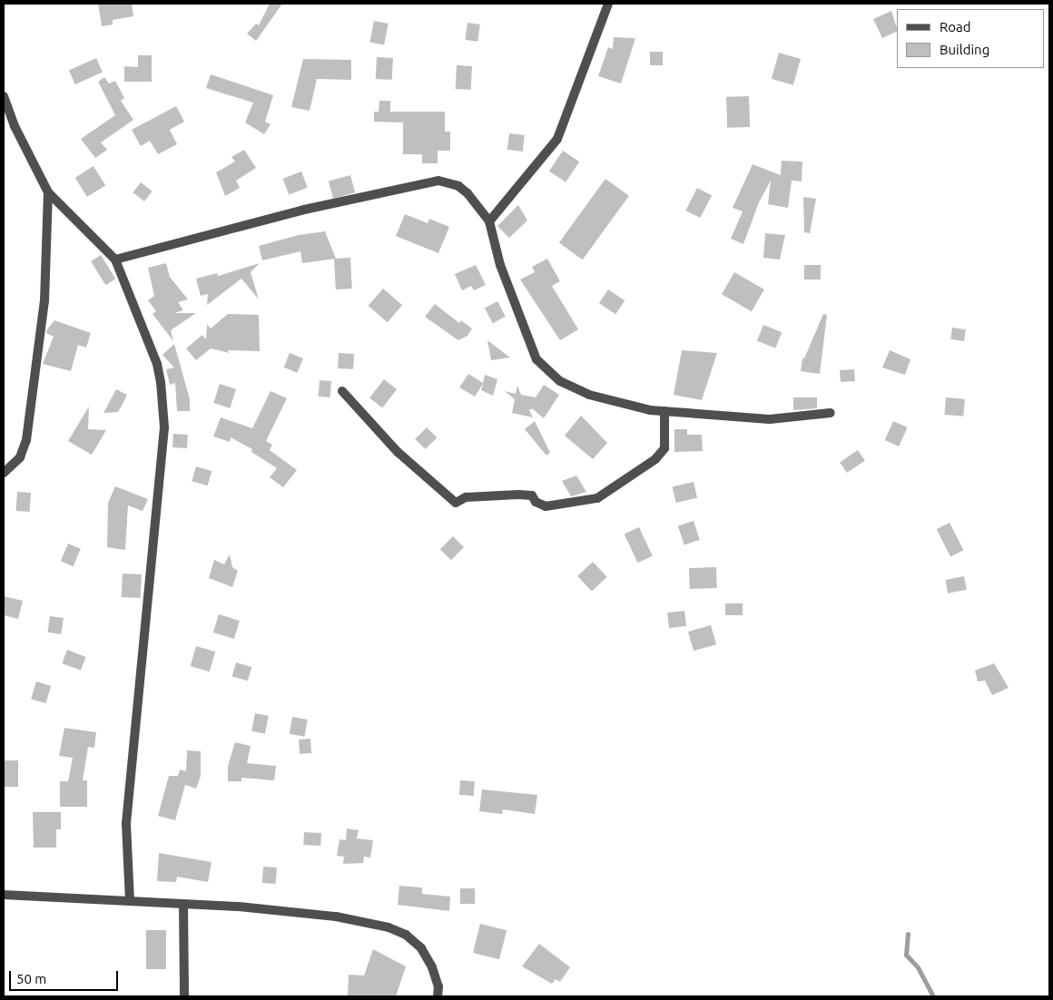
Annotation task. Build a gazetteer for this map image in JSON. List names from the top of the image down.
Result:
{
  "legend": ["Road", "Building"],
  "scale_bar": "50 m"
}
